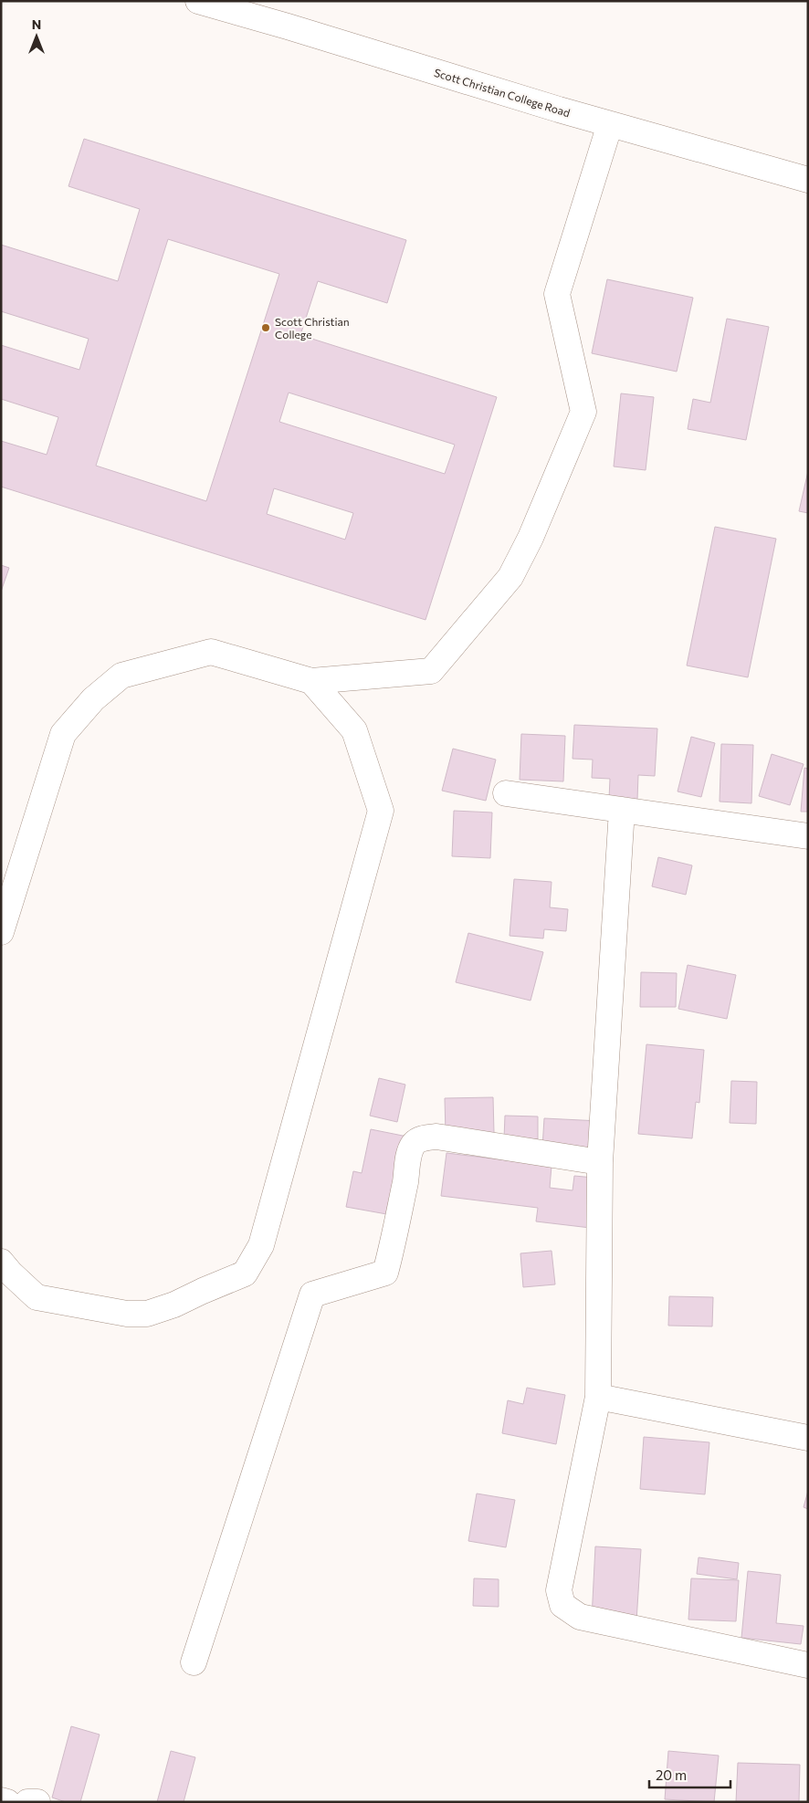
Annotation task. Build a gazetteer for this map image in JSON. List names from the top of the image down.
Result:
{
  "streets": {
    "street": ["Scott Christian College Road"]
  },
  "places": ["Scott Christian College"],
  "scale_bar": "20 m",
  "north": "top"
}
